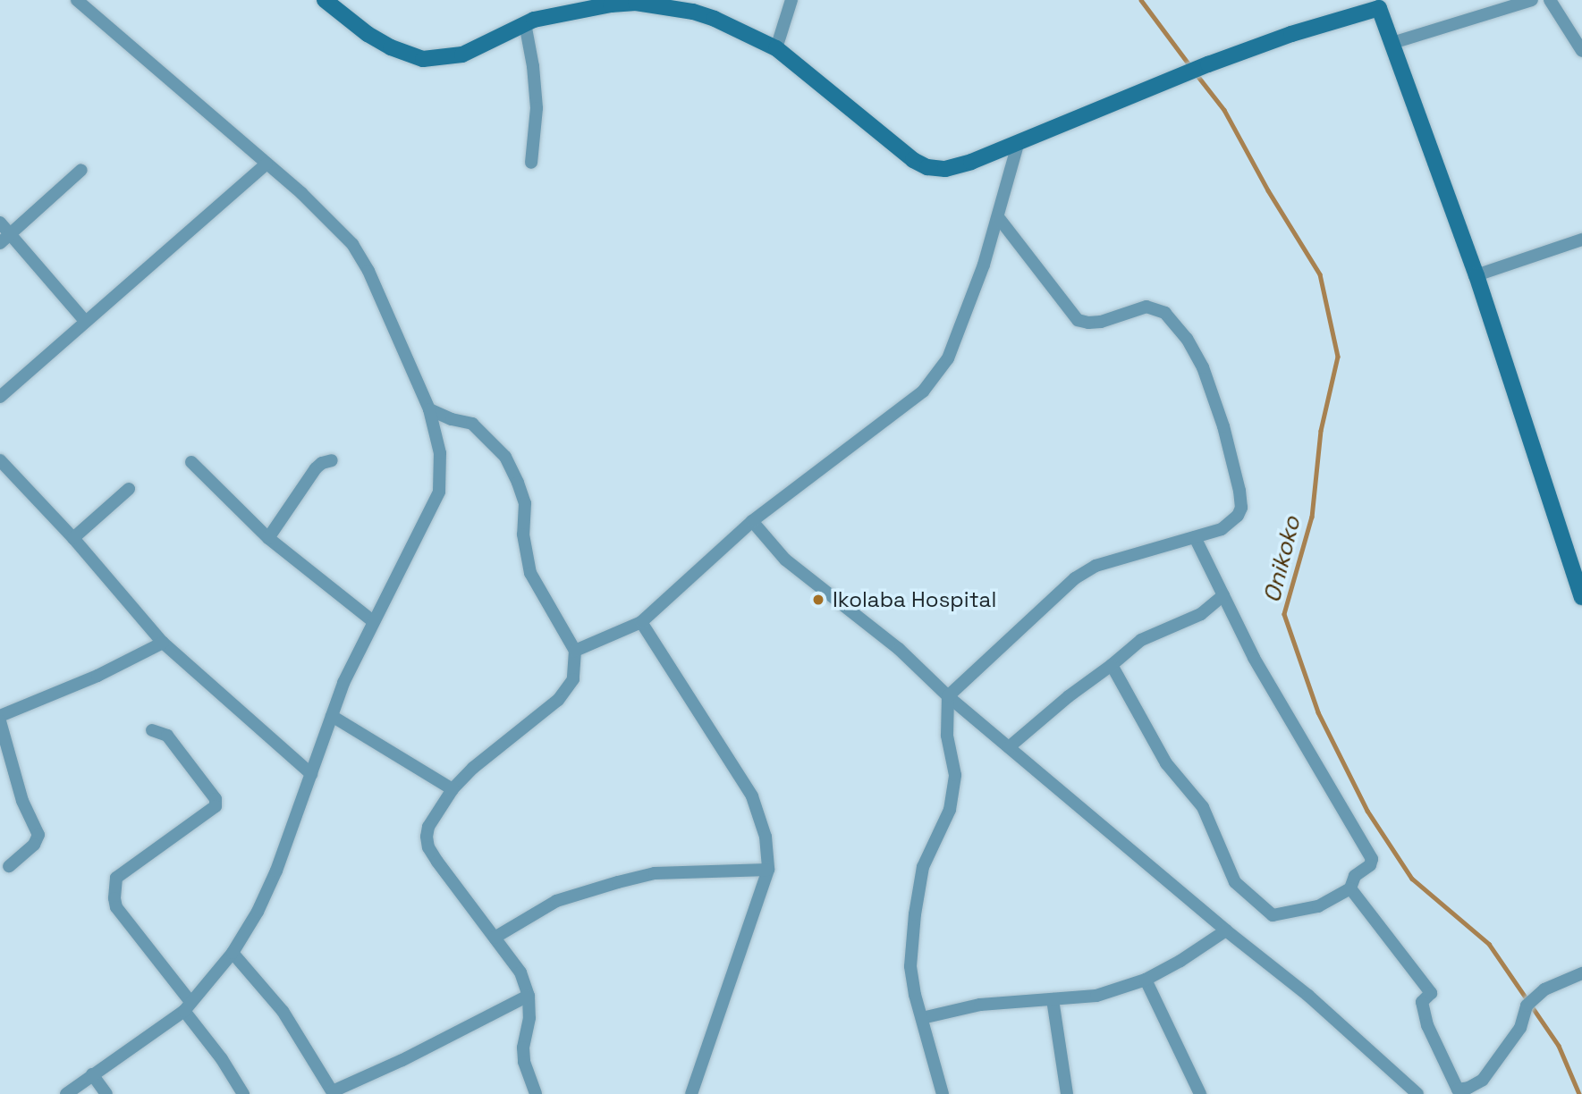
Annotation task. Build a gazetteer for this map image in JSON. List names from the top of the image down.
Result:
{
  "water": ["Onikoko"],
  "places": ["Ikolaba Hospital"]
}
